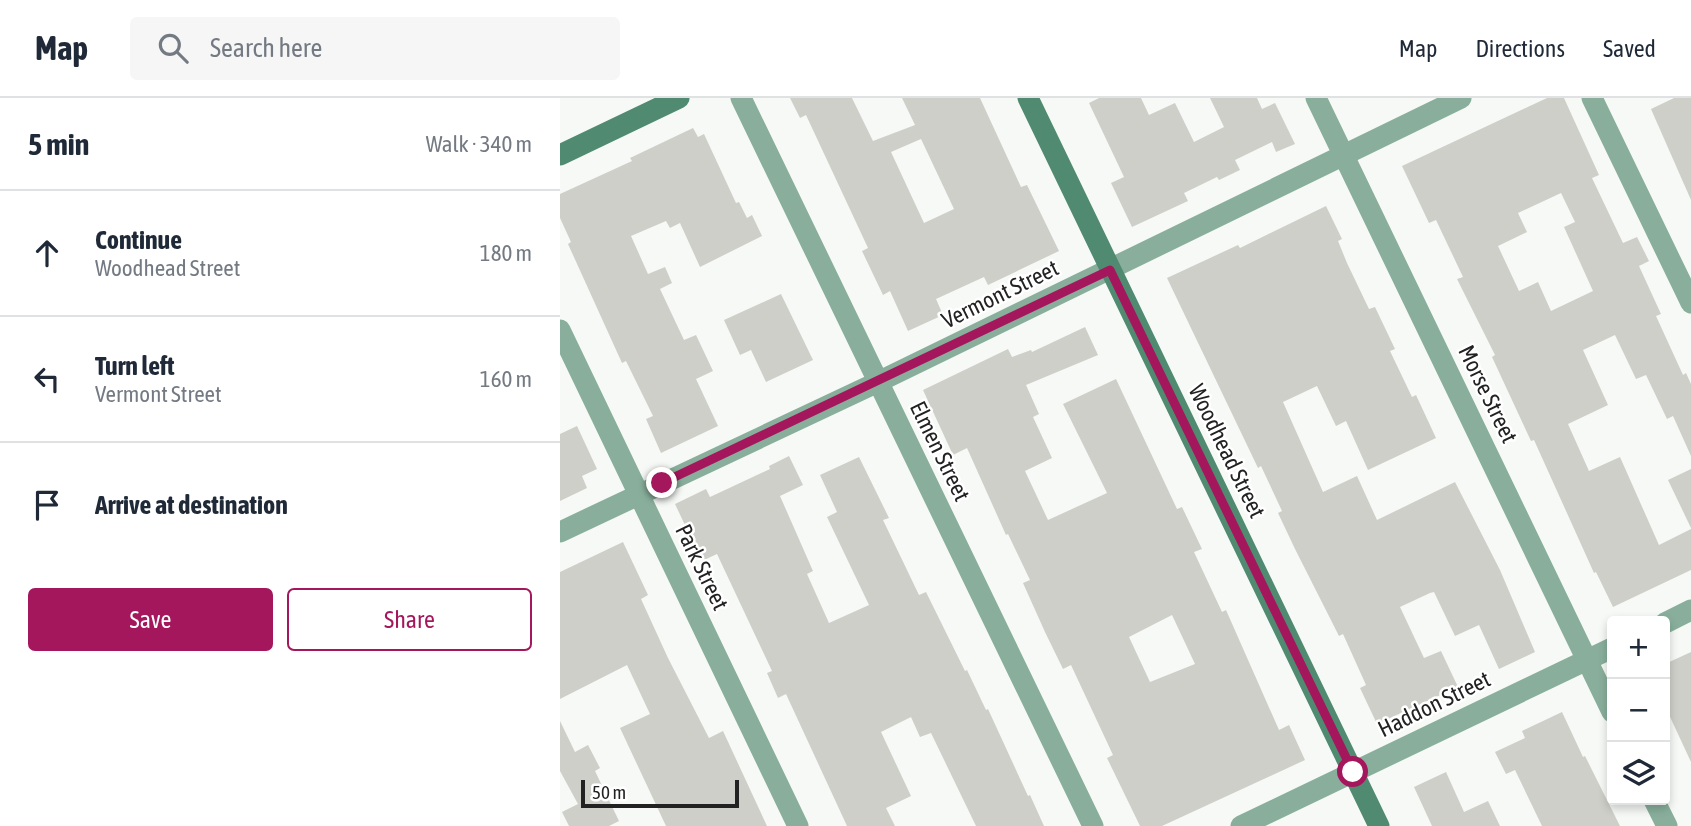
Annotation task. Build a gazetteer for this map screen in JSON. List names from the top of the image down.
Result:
{
  "streets": {
    "street": [
      "Vermont Street",
      "Morse Street",
      "Elmen Street",
      "Woodhead Street",
      "Park Street",
      "Haddon Street"
    ]
  },
  "crossings": [
    ["Vermont Street", "Morse Street"],
    ["Vermont Street", "Elmen Street"],
    ["Vermont Street", "Woodhead Street"],
    ["Vermont Street", "Park Street"],
    ["Morse Street", "Haddon Street"],
    ["Woodhead Street", "Haddon Street"]
  ],
  "scale_bar": "50 m",
  "page": {
    "header": "Map",
    "search": "Search here",
    "nav": ["Map", "Directions", "Saved"],
    "heading": ["5 min", "Walk · 340 m"],
    "list": [
      ["Continue", "Woodhead Street", "180 m"],
      ["Turn left", "Vermont Street", "160 m"],
      "Arrive at destination"
    ],
    "buttons": ["Save", "Share"],
    "map_buttons": ["+", "−"],
    "scale": "50 m"
  }
}
